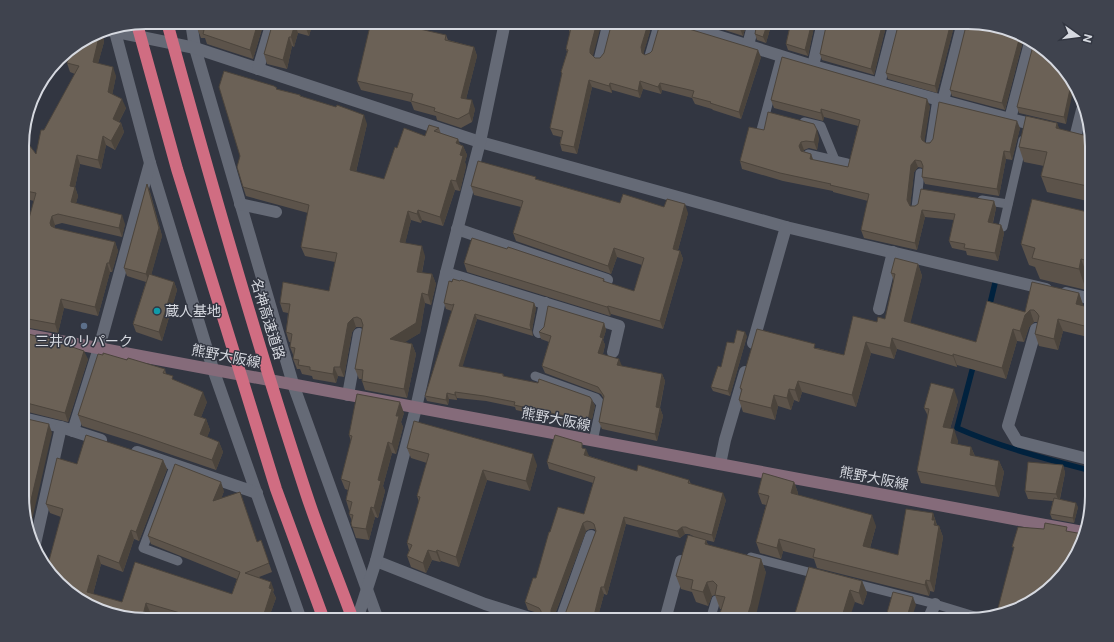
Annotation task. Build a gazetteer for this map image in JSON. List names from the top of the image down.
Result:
{
  "streets": {
    "highway": ["名神高速道路"],
    "main road": ["熊野大阪線"]
  },
  "places": ["蔵人基地", "三井のリパーク"],
  "north": "right"
}
